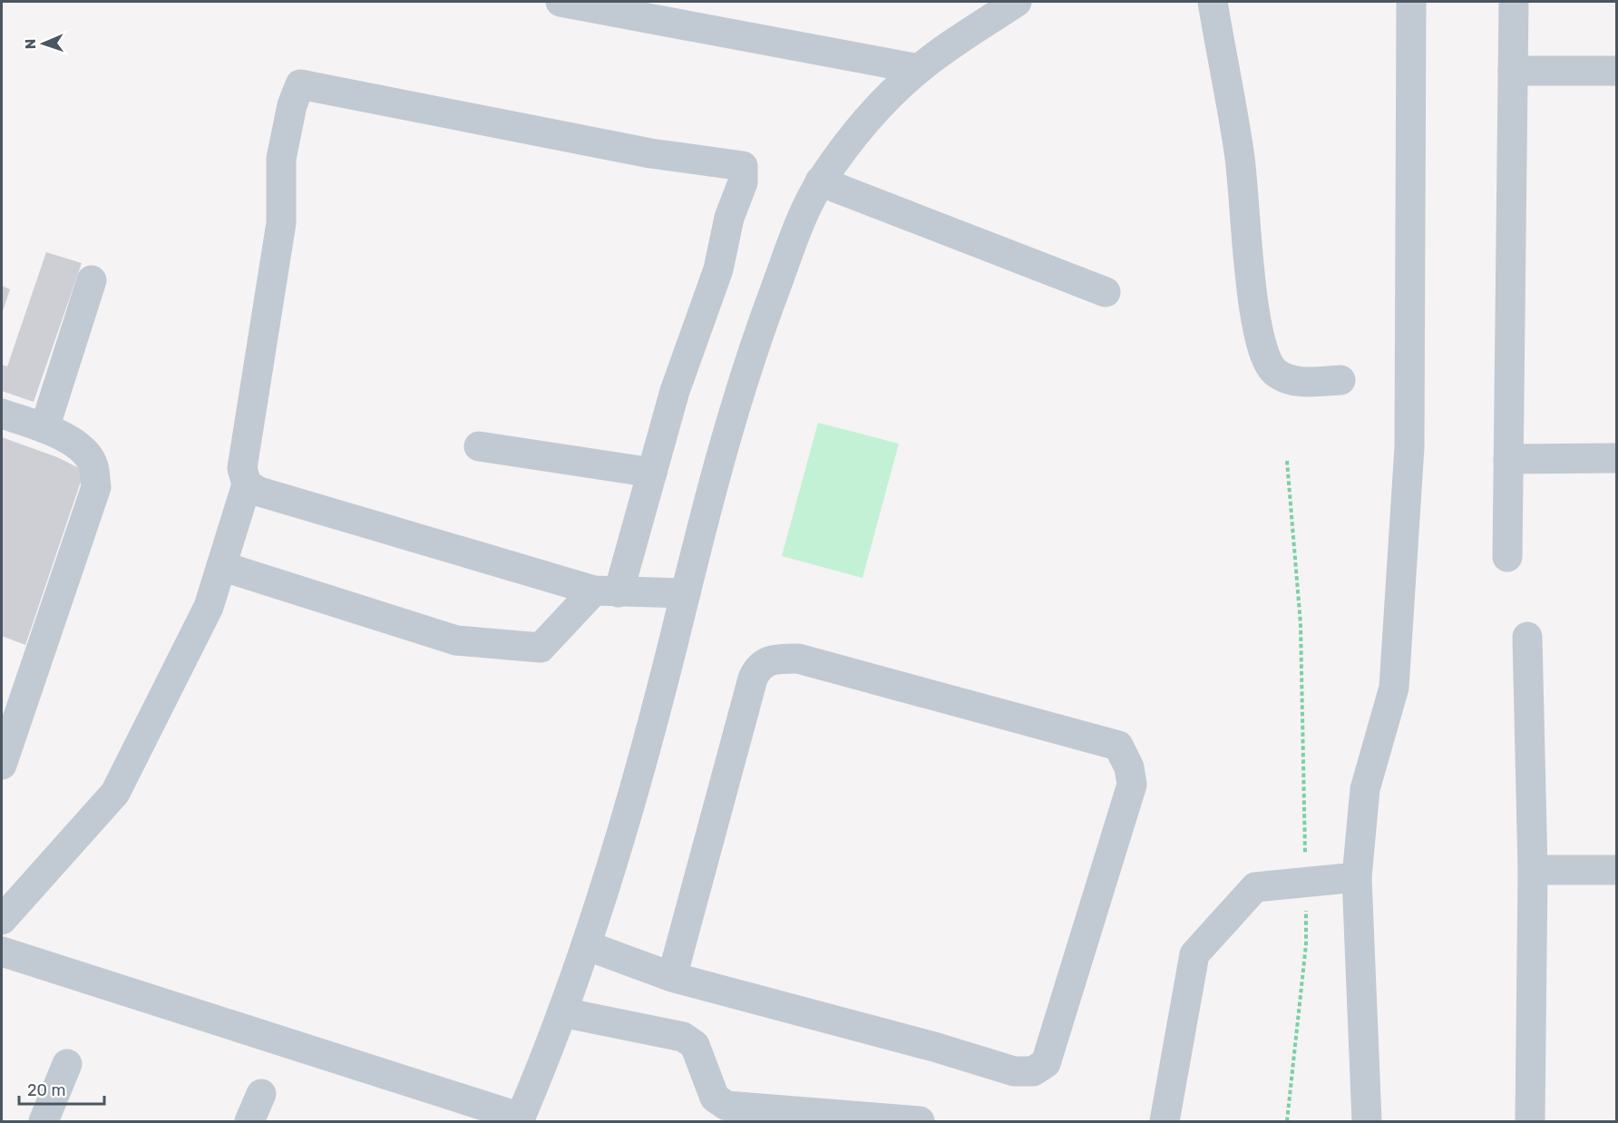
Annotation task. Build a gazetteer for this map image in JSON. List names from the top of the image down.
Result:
{
  "scale_bar": "20 m",
  "north": "left"
}
